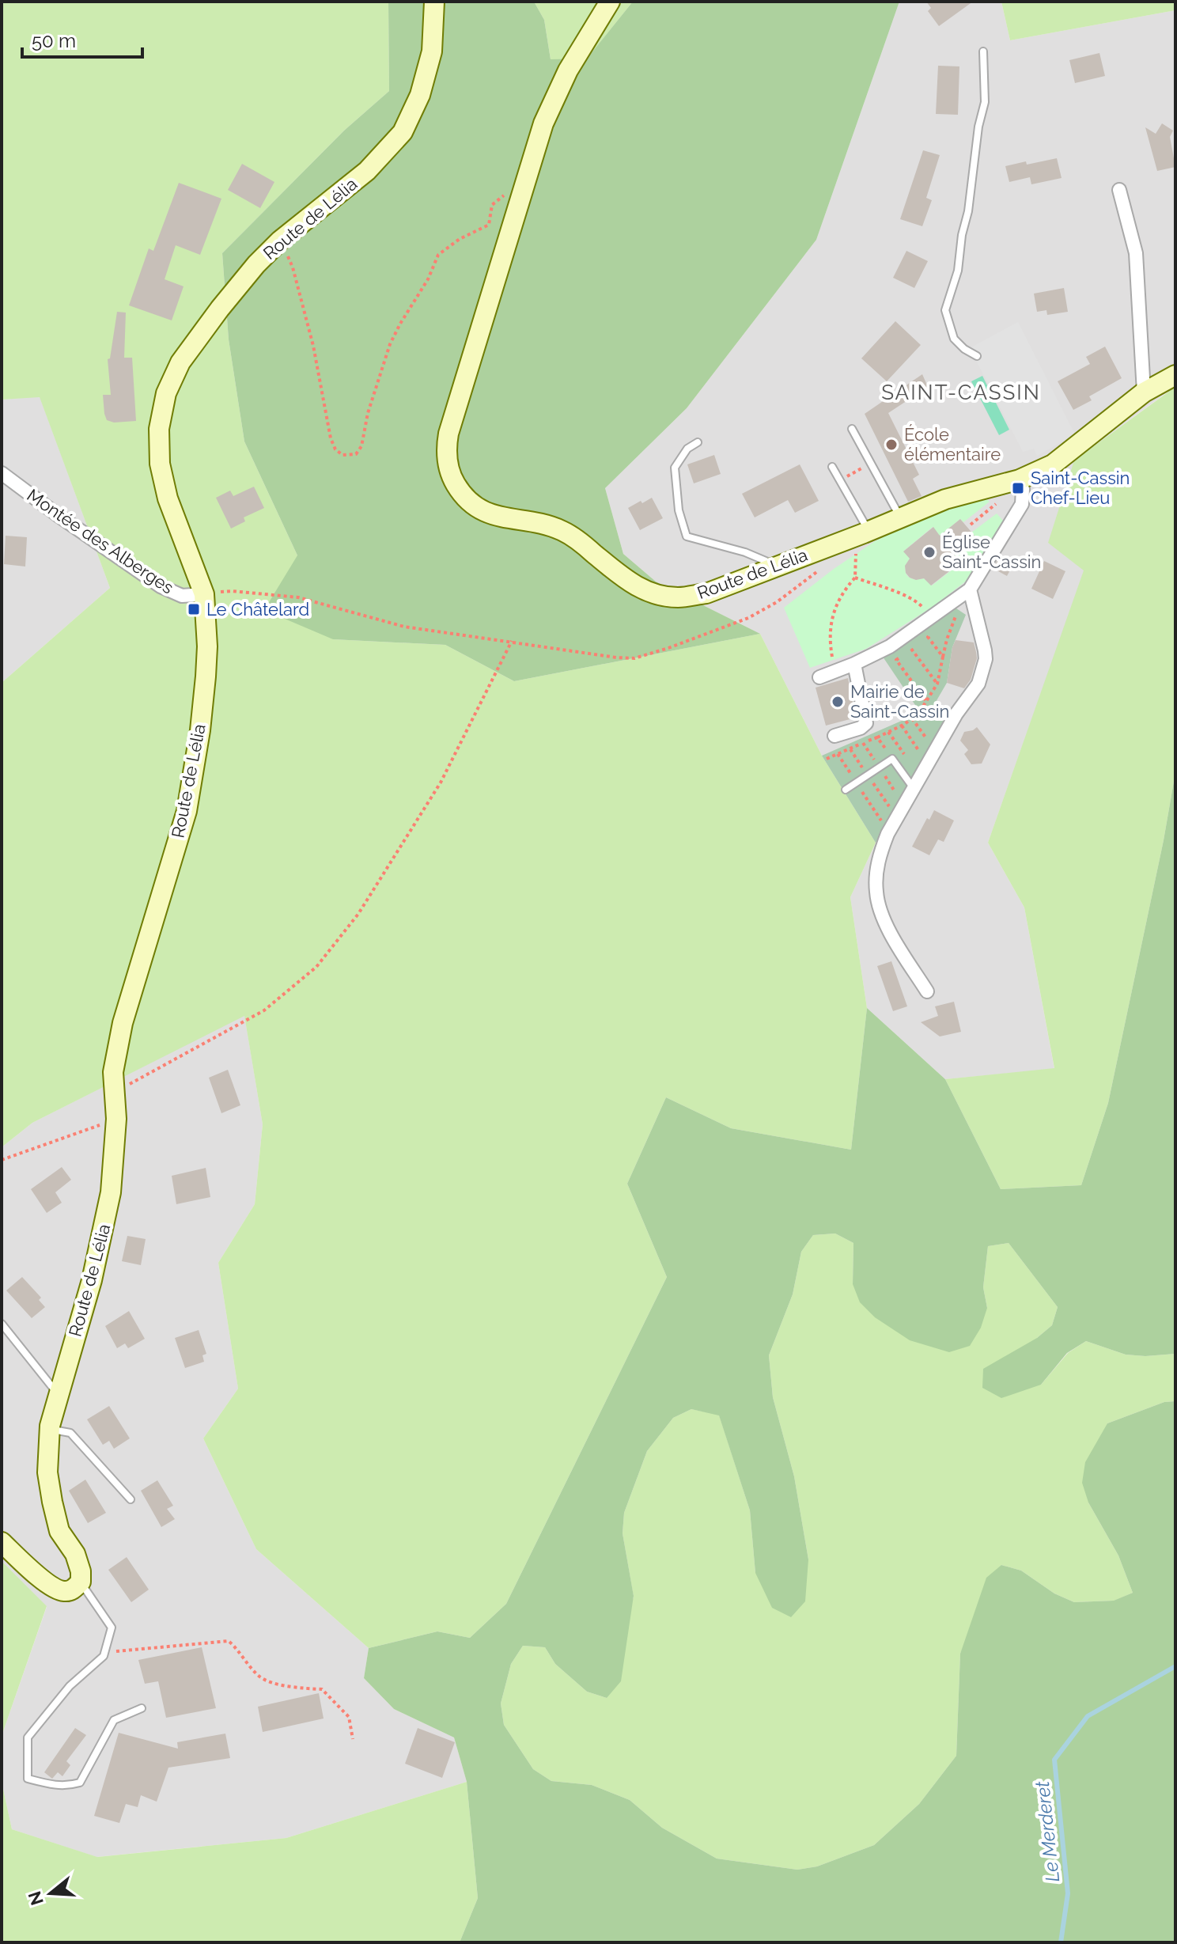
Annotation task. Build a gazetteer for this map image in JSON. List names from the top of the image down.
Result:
{
  "streets": {
    "street": ["Route de Lélia", "Montée des Alberges"]
  },
  "crossings": [
    ["Route de Lélia", "Montée des Alberges"]
  ],
  "districts": ["SAINT-CASSIN"],
  "water": ["Le Merderet"],
  "places": {
    "other": ["École élémentaire", "Église Saint-Cassin", "Mairie de Saint-Cassin"],
    "transit": ["Saint-Cassin Chef-Lieu", "Le Châtelard"]
  },
  "scale_bar": "50 m",
  "north": "left"
}
